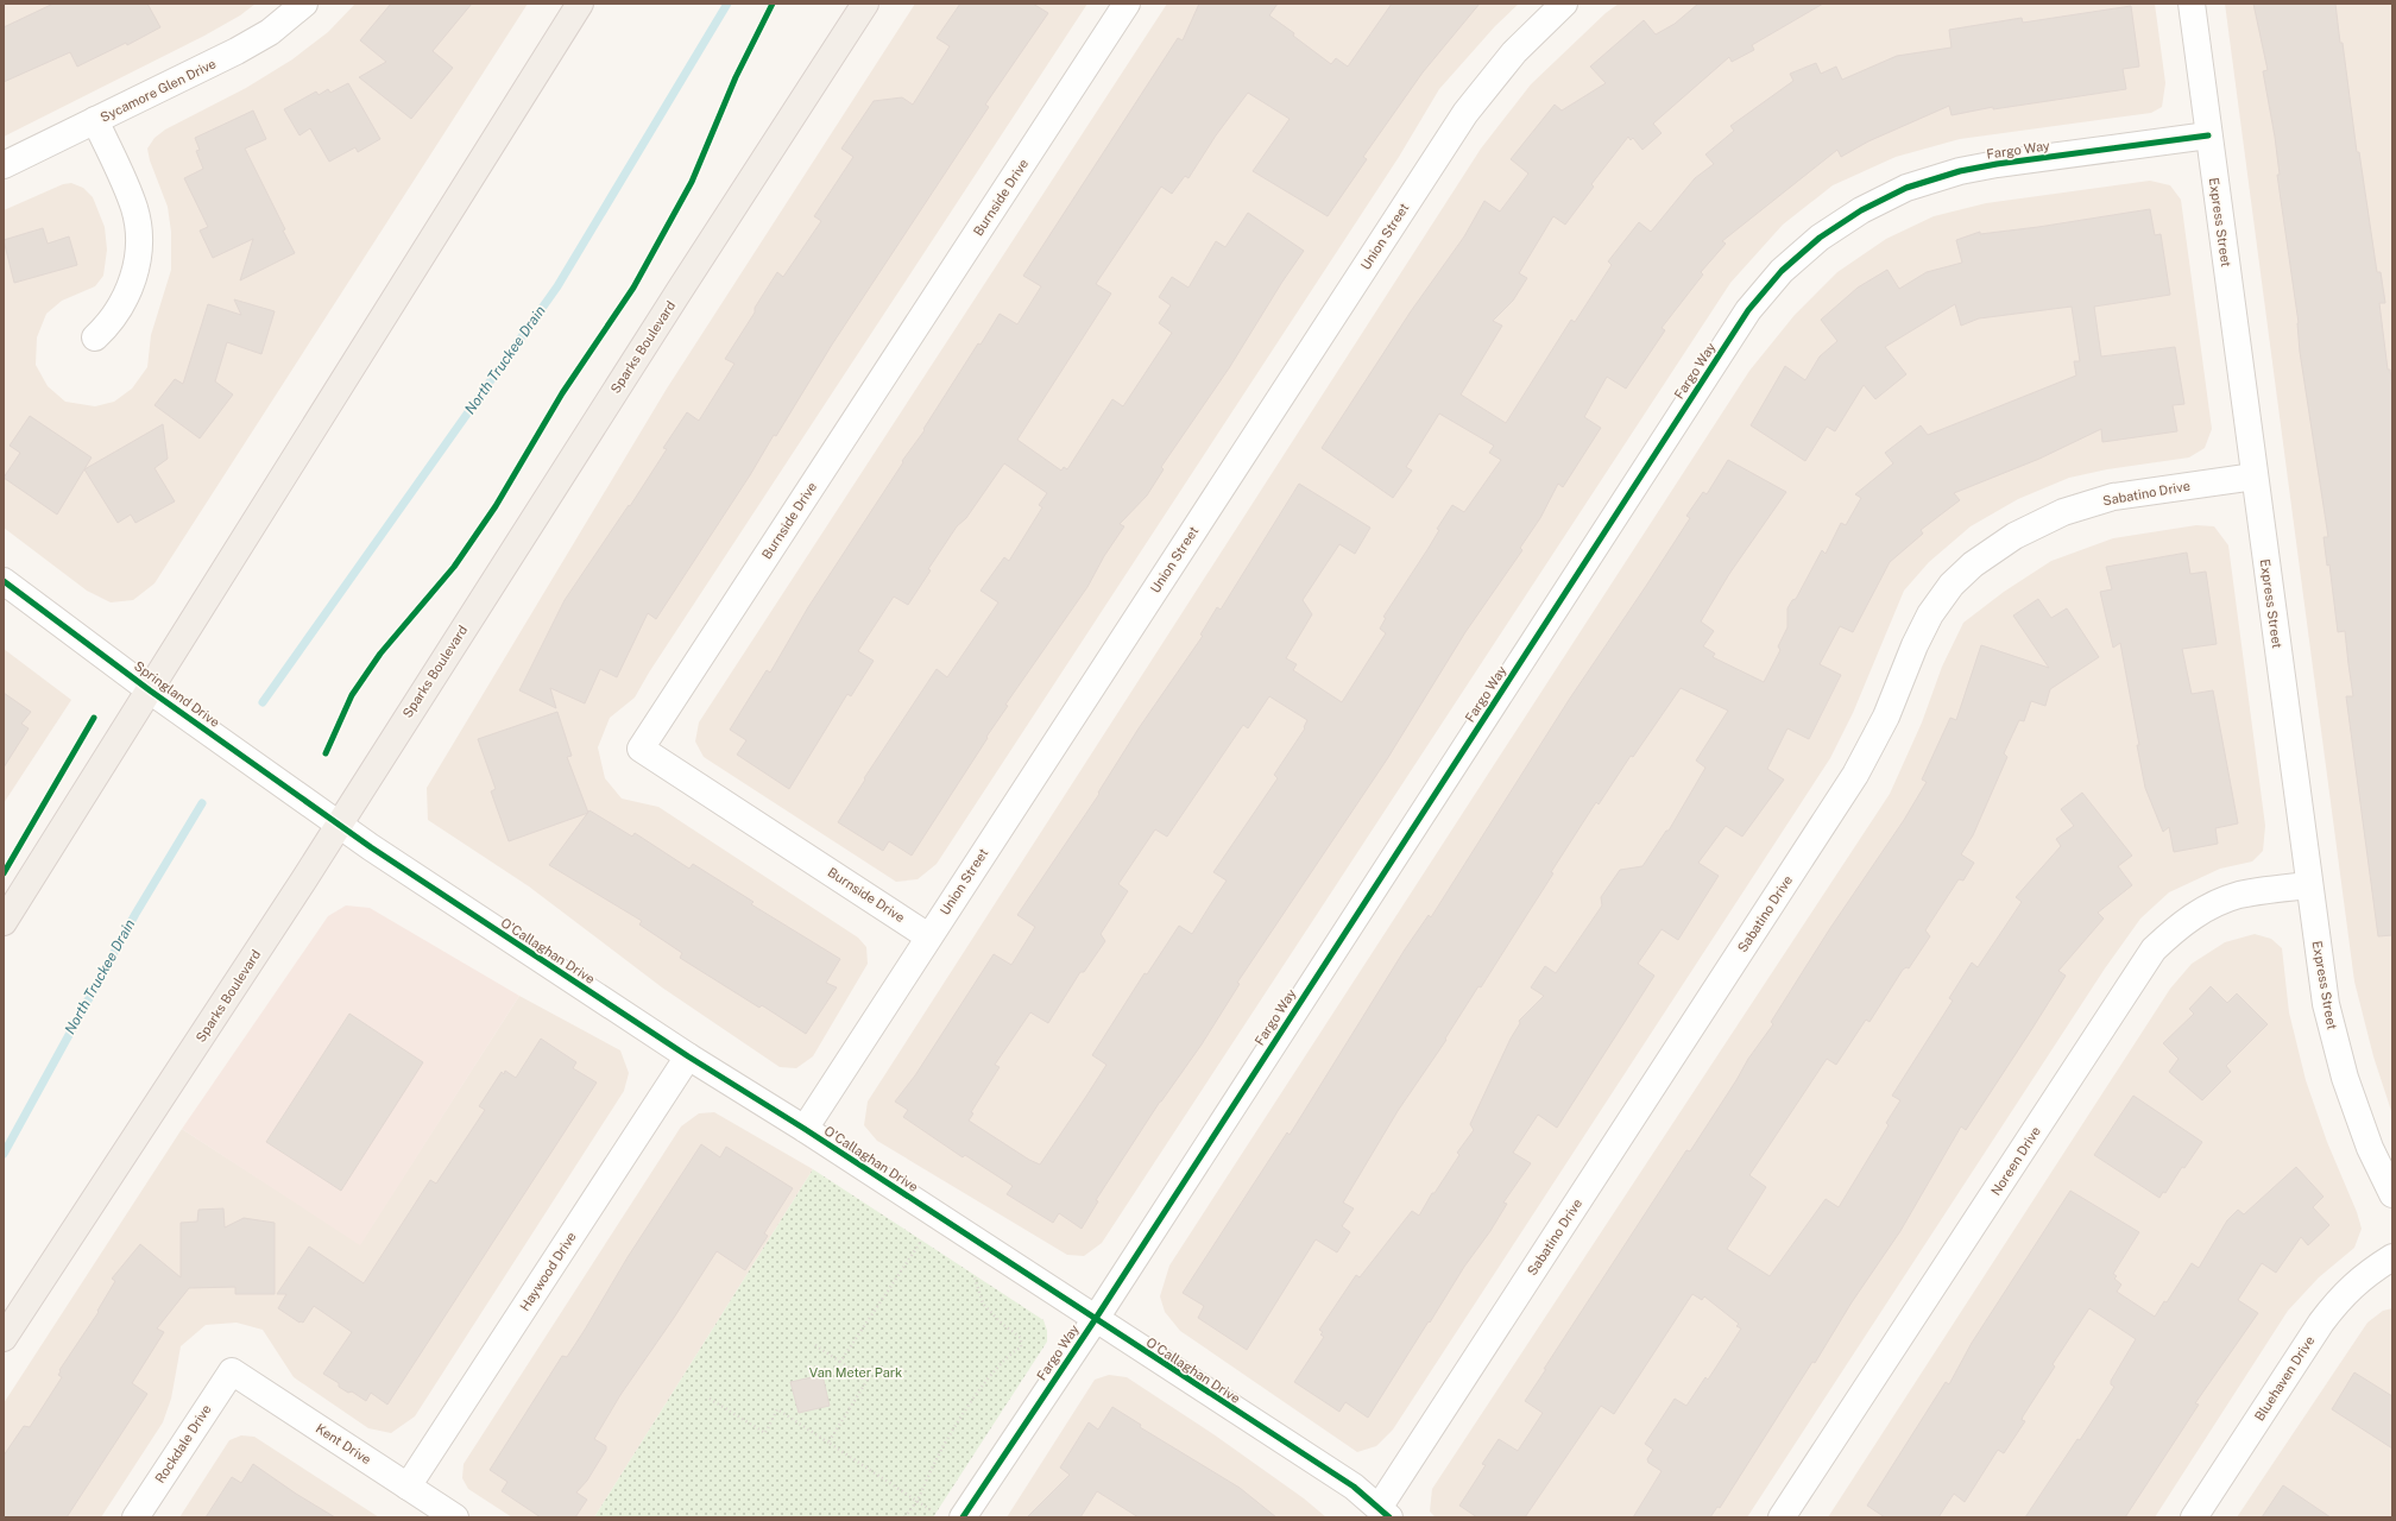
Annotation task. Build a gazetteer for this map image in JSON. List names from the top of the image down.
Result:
{
  "streets": {
    "main road": ["Sparks Boulevard"],
    "street": [
      "Sycamore Glen Drive",
      "Fargo Way",
      "Burnside Drive",
      "Express Street",
      "Union Street",
      "Sabatino Drive",
      "Springland Drive",
      "O'Callaghan Drive",
      "Noreen Drive",
      "Haywood Drive",
      "Bluehaven Drive",
      "Rockdale Drive",
      "Kent Drive"
    ]
  },
  "crossings": [
    ["Fargo Way", "Express Street"],
    ["Fargo Way", "O'Callaghan Drive"],
    ["Burnside Drive", "Union Street"],
    ["Express Street", "Sabatino Drive"],
    ["Express Street", "Noreen Drive"],
    ["Union Street", "O'Callaghan Drive"],
    ["Sparks Boulevard", "Springland Drive"],
    ["Sparks Boulevard", "O'Callaghan Drive"],
    ["Sabatino Drive", "O'Callaghan Drive"],
    ["Springland Drive", "O'Callaghan Drive"],
    ["O'Callaghan Drive", "Haywood Drive"],
    ["Haywood Drive", "Kent Drive"],
    ["Rockdale Drive", "Kent Drive"]
  ],
  "water": ["North Truckee Drain"],
  "parks": ["Van Meter Park"]
}
